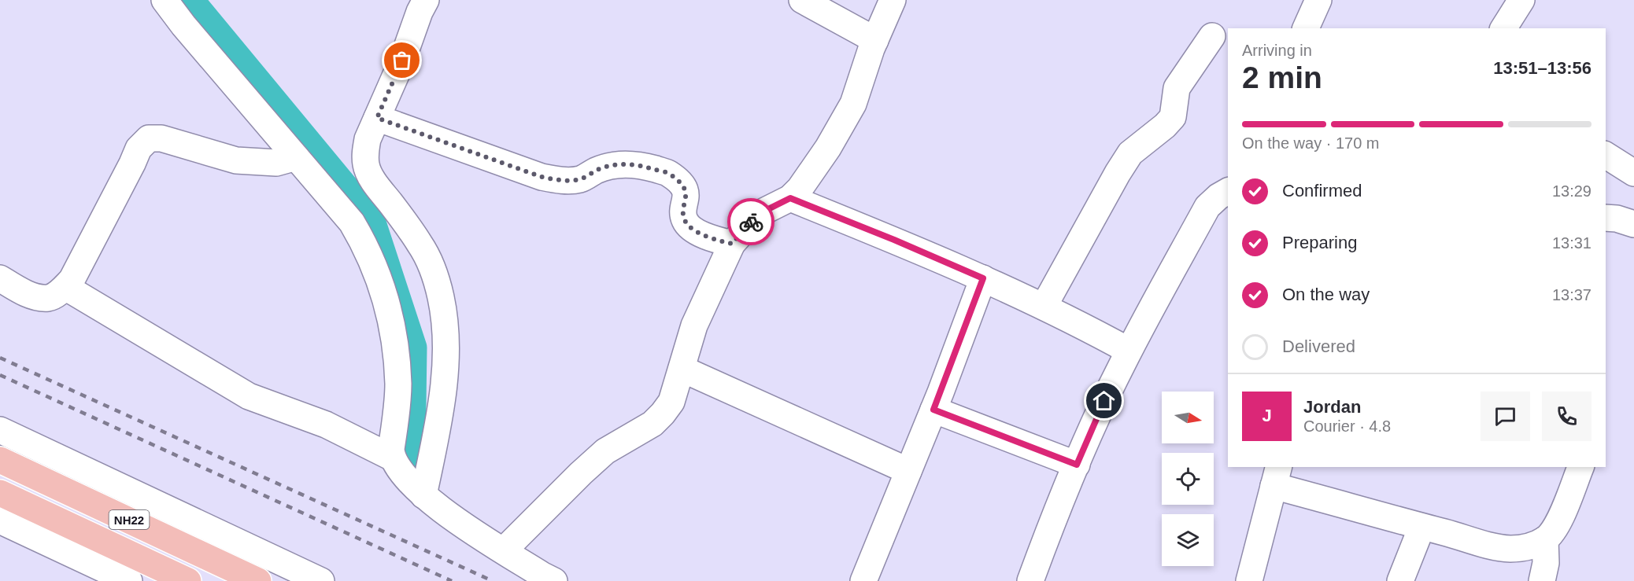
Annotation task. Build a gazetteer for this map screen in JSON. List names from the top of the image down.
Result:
{
  "streets": {
    "highway": ["NH22"]
  },
  "north": "right",
  "page": {
    "heading": ["2 min", "Arriving in", "13:51–13:56"],
    "panel": ["Jordan", "Courier · 4.8"],
    "bar": "On the way · 170 m",
    "list": [
      ["Confirmed", "13:29"],
      ["Preparing", "13:31"],
      ["On the way", "13:37"],
      "Delivered"
    ],
    "round": "J"
  }
}
